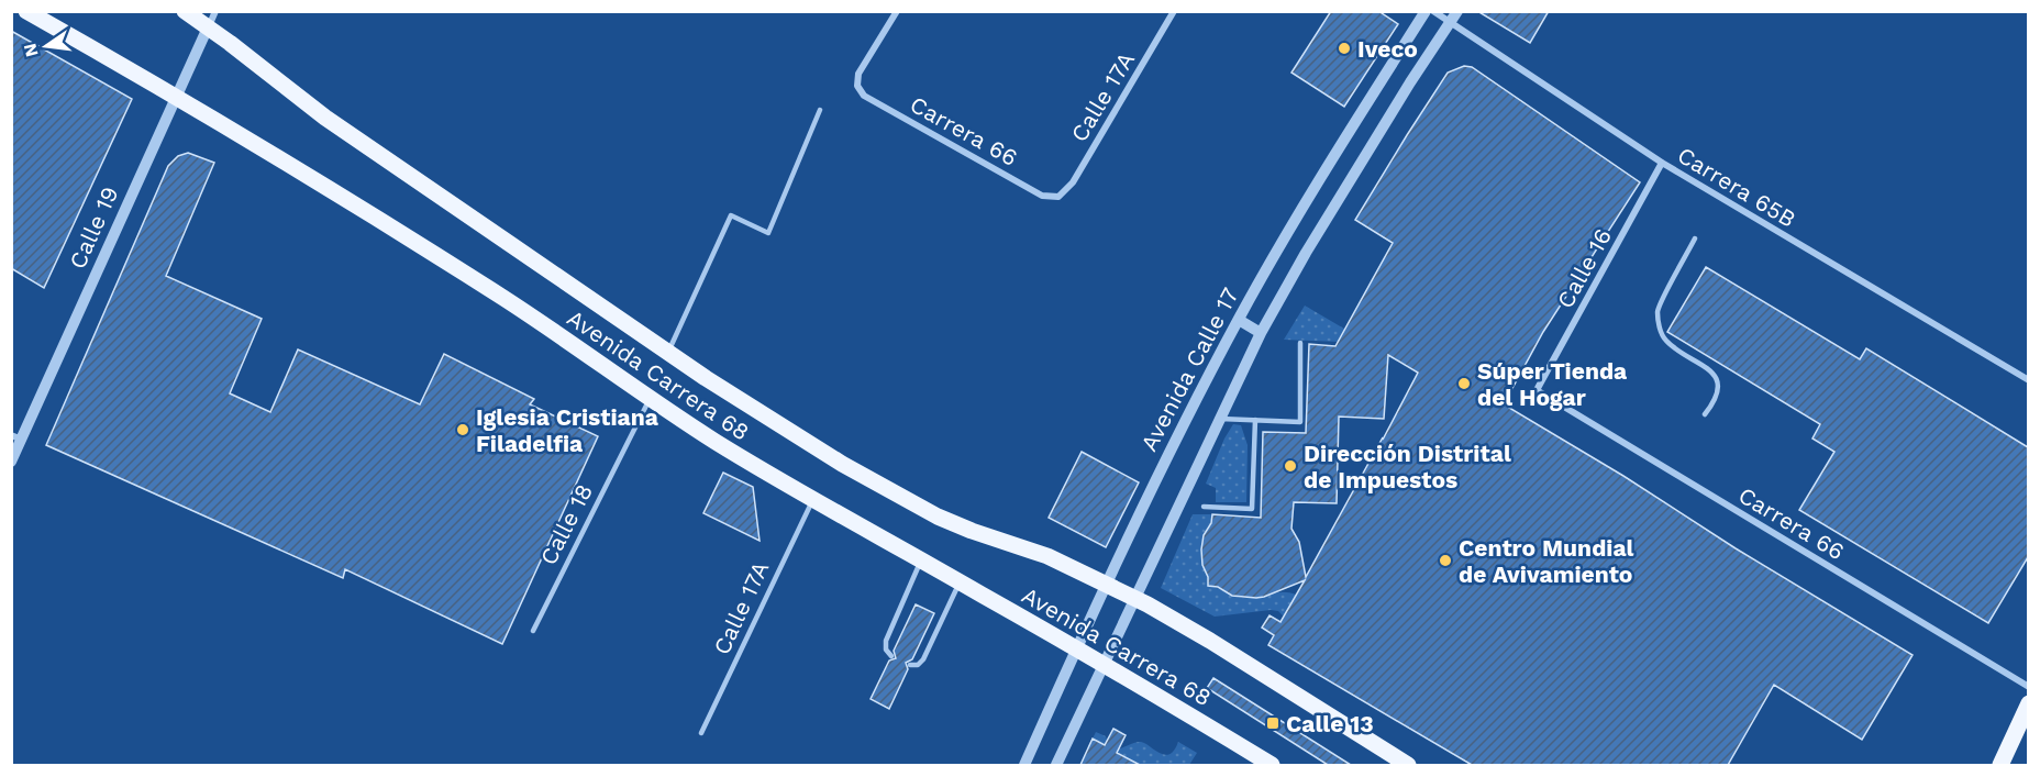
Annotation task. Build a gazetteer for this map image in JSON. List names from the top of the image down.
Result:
{
  "streets": {
    "main road": ["Avenida Carrera 68"],
    "street": [
      "Calle 17A",
      "Carrera 66",
      "Carrera 65B",
      "Calle 19",
      "Calle 16",
      "Avenida Calle 17"
    ],
    "lane": ["Calle 18"]
  },
  "crossings": [
    ["Calle 17A", "Carrera 66"],
    ["Calle 17A", "Avenida Carrera 68"],
    ["Carrera 66", "Calle 16"],
    ["Carrera 65B", "Calle 16"],
    ["Carrera 65B", "Avenida Calle 17"],
    ["Calle 19", "Avenida Carrera 68"],
    ["Avenida Calle 17", "Avenida Carrera 68"],
    ["Avenida Carrera 68", "Calle 18"]
  ],
  "places": {
    "other": [
      "Iveco",
      "Súper Tienda del Hogar",
      "Iglesia Cristiana Filadelfia",
      "Dirección Distrital de Impuestos",
      "Centro Mundial de Avivamiento"
    ],
    "transit": ["Calle 13"]
  },
  "north": "left"
}
